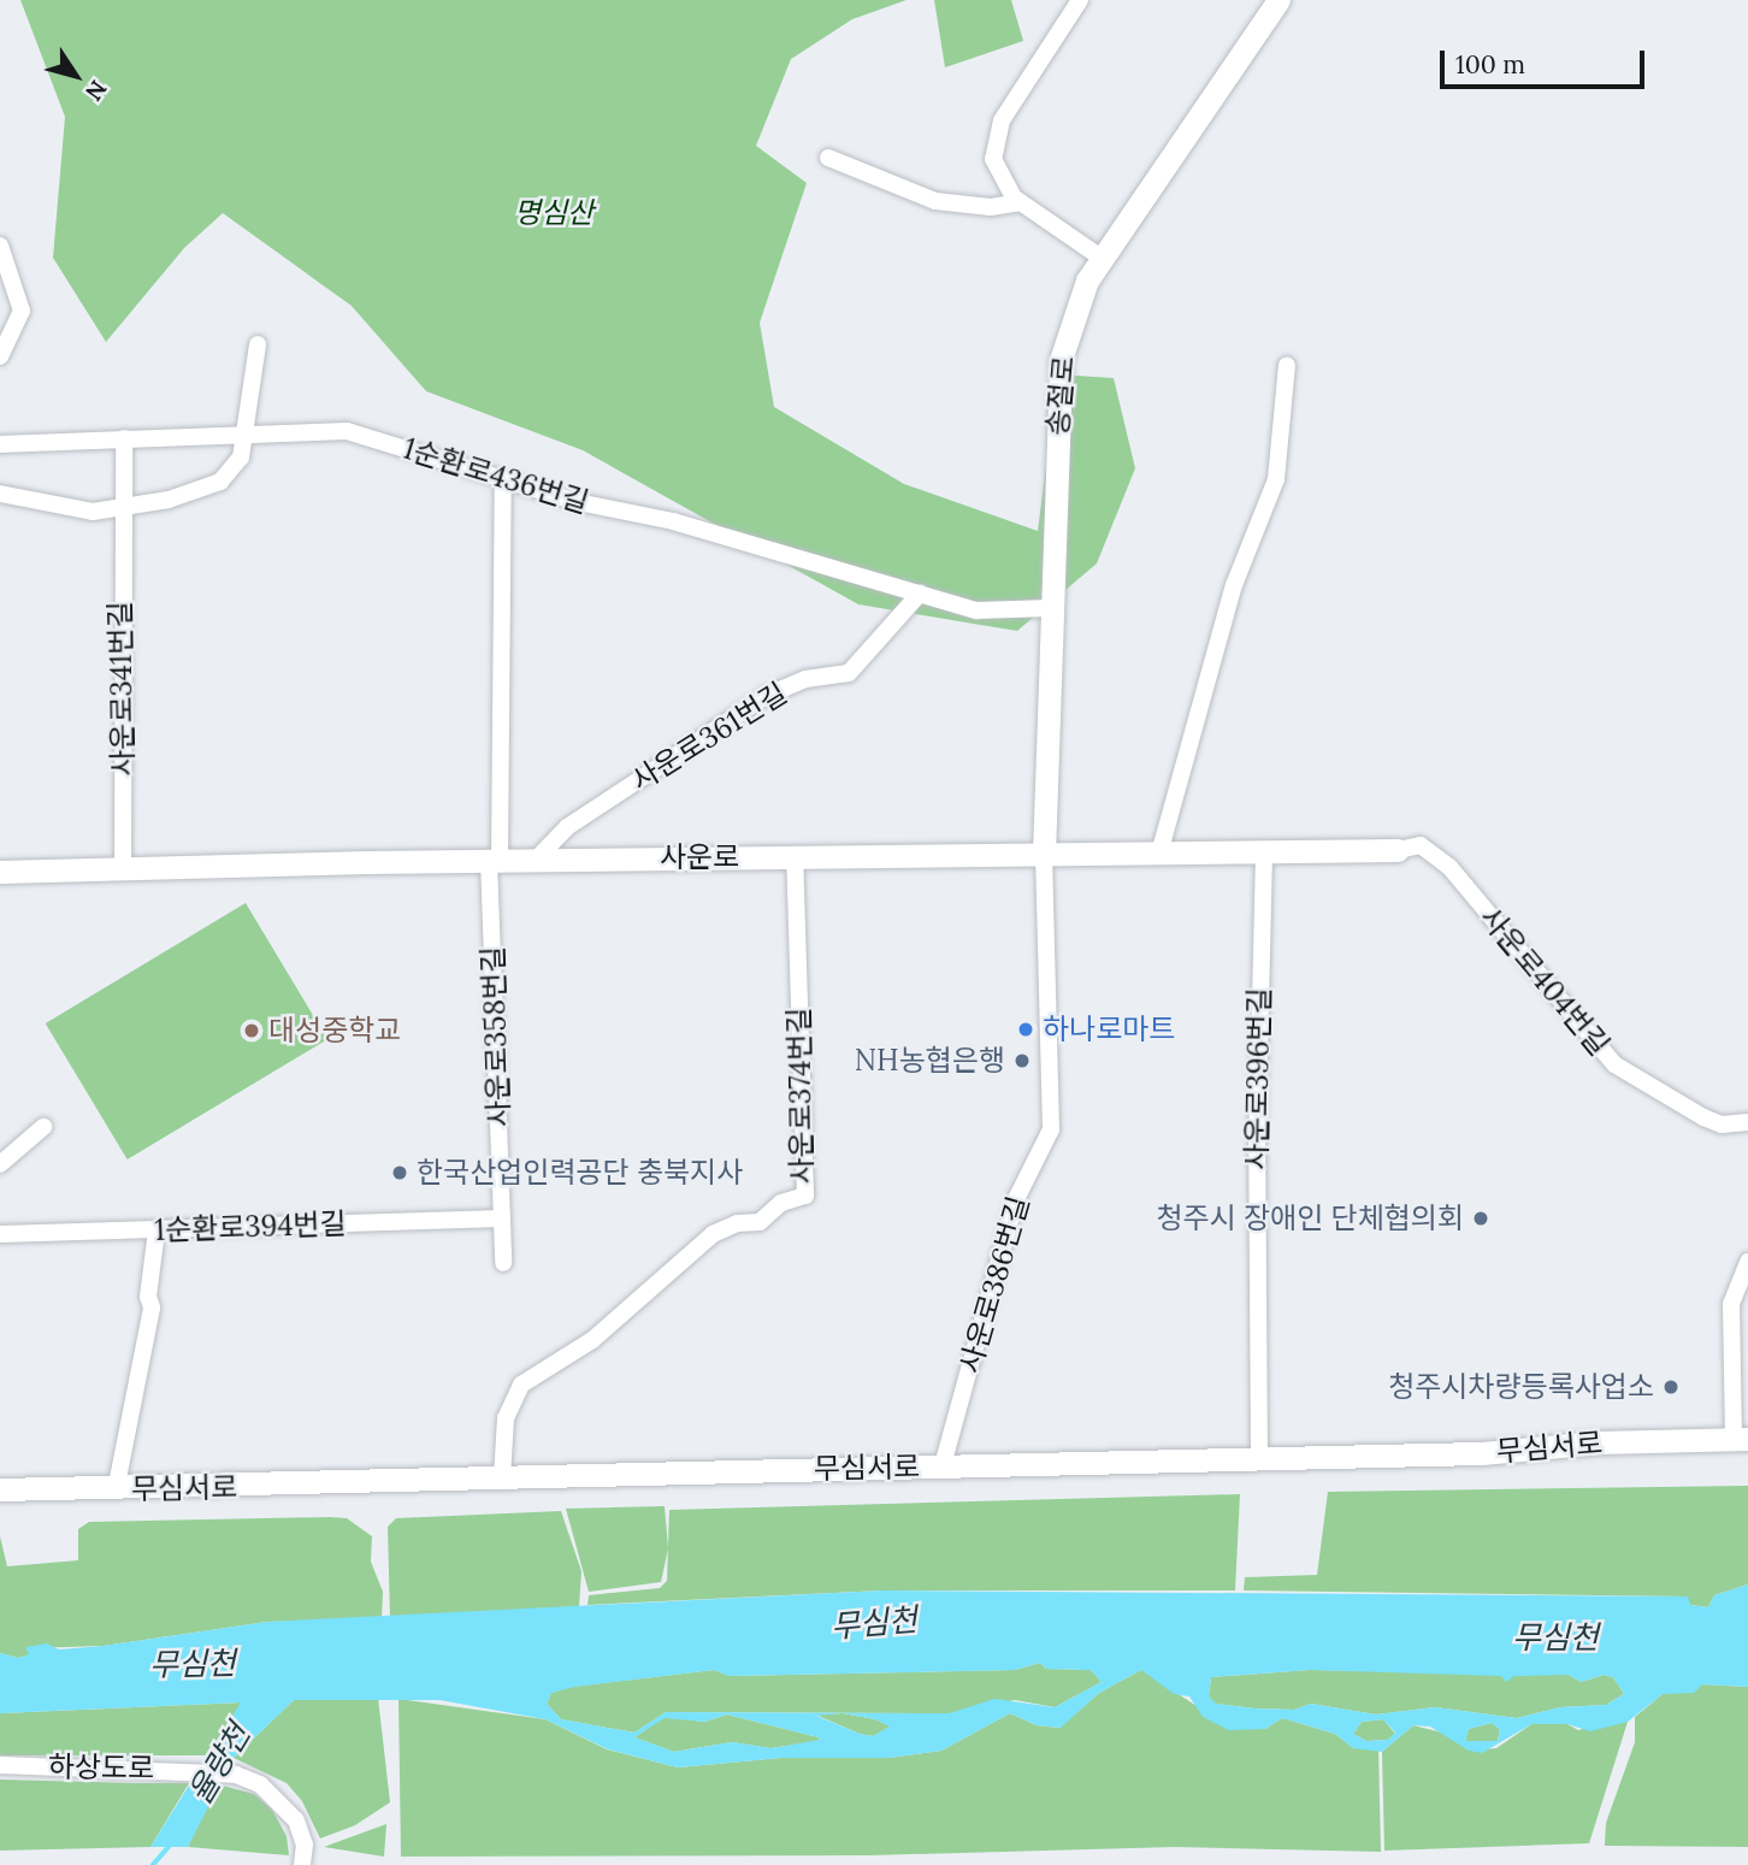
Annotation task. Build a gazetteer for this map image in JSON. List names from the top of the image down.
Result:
{
  "streets": {
    "street": [
      "송절로",
      "1순환로436번길",
      "사운로341번길",
      "사운로361번길",
      "사운로",
      "사운로404번길",
      "사운로358번길",
      "사운로396번길",
      "사운로374번길",
      "1순환로394번길",
      "사운로386번길",
      "무심서로",
      "하상도로"
    ]
  },
  "crossings": [
    ["송절로", "1순환로436번길"],
    ["송절로", "사운로"],
    ["송절로", "사운로386번길"],
    ["1순환로436번길", "사운로361번길"],
    ["1순환로436번길", "사운로358번길"],
    ["사운로341번길", "사운로"],
    ["사운로361번길", "사운로"],
    ["사운로", "사운로404번길"],
    ["사운로", "사운로358번길"],
    ["사운로", "사운로396번길"],
    ["사운로", "사운로374번길"],
    ["사운로", "사운로386번길"],
    ["사운로358번길", "1순환로394번길"],
    ["사운로396번길", "무심서로"],
    ["사운로374번길", "무심서로"],
    ["사운로386번길", "무심서로"]
  ],
  "water": ["무심천", "율량천"],
  "parks": ["명심산"],
  "places": [
    "하나로마트",
    "대성중학교",
    "NH농협은행",
    "한국산업인력공단 충북지사",
    "청주시 장애인 단체협의회",
    "청주시차량등록사업소"
  ],
  "scale_bar": "100 m",
  "north": "bottom right"
}
